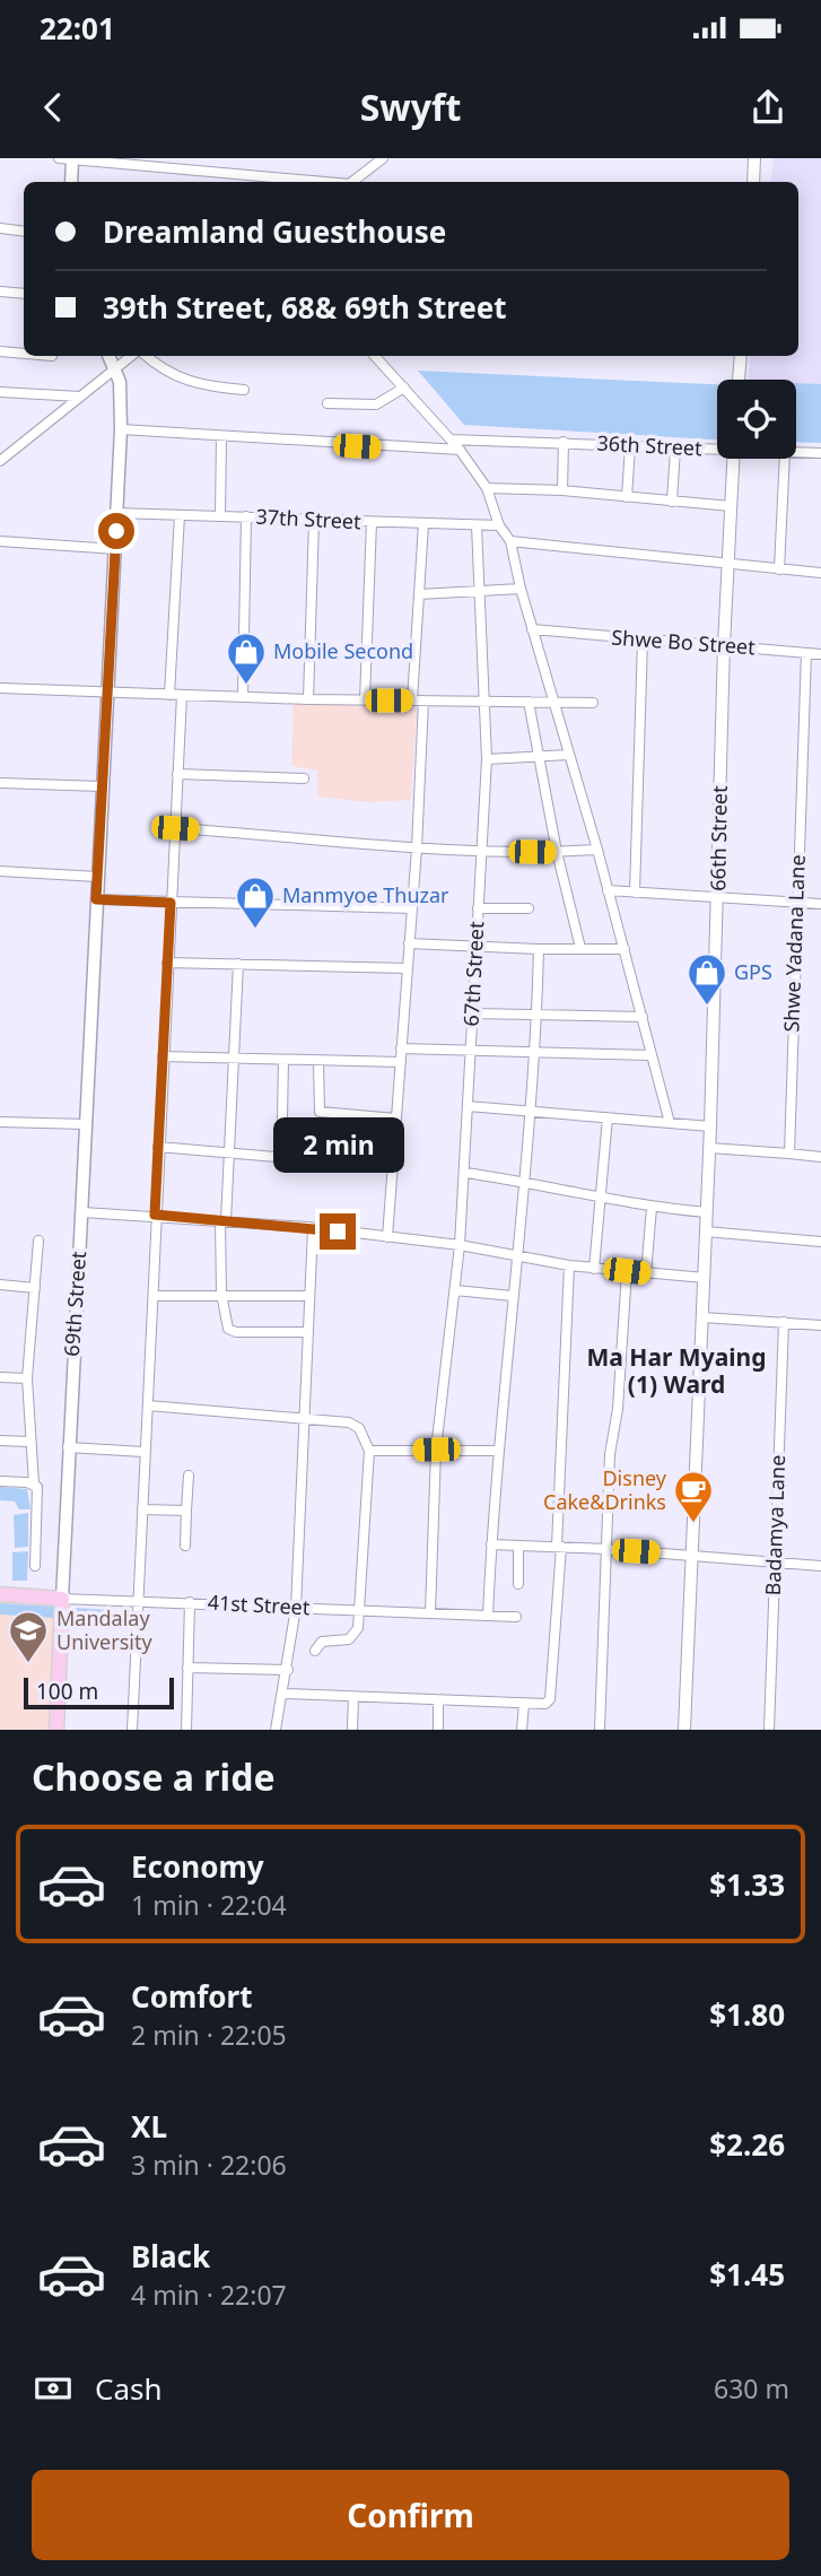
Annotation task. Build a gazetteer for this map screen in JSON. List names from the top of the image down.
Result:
{
  "streets": {
    "main road": ["69th Street", "41st Street"],
    "street": [
      "36th Street",
      "37th Street",
      "Shwe Bo Street",
      "66th Street",
      "Shwe Yadana Lane",
      "67th Street",
      "Badamya Lane"
    ]
  },
  "crossings": [
    ["37th Street", "67th Street"],
    ["37th Street", "69th Street"],
    ["Shwe Bo Street", "66th Street"],
    ["Shwe Bo Street", "Shwe Yadana Lane"],
    ["67th Street", "41st Street"],
    ["69th Street", "41st Street"]
  ],
  "districts": ["Ma Har Myaing (1) Ward"],
  "places": {
    "shop": ["Mobile Second", "Manmyoe Thuzar", "GPS"],
    "cafe": ["Disney Cake&Drinks"],
    "school or university": ["Mandalay University"]
  },
  "scale_bar": "100 m",
  "page": {
    "status": "22:01",
    "header": "Swyft",
    "banner": ["Dreamland Guesthouse", "39th Street, 68& 69th Street"],
    "bubble": "2 min",
    "scale": "100 m",
    "heading": "Choose a ride",
    "list": [
      {
        "name": "Economy",
        "note": "1 min · 22:04",
        "value": "$1.33"
      },
      {
        "name": "Comfort",
        "note": "2 min · 22:05",
        "value": "$1.80"
      },
      {
        "name": "XL",
        "note": "3 min · 22:06",
        "value": "$2.26"
      },
      {
        "name": "Black",
        "note": "4 min · 22:07",
        "value": "$1.45"
      }
    ],
    "pay": ["Cash", "630 m"],
    "buttons": "Confirm"
  }
}
